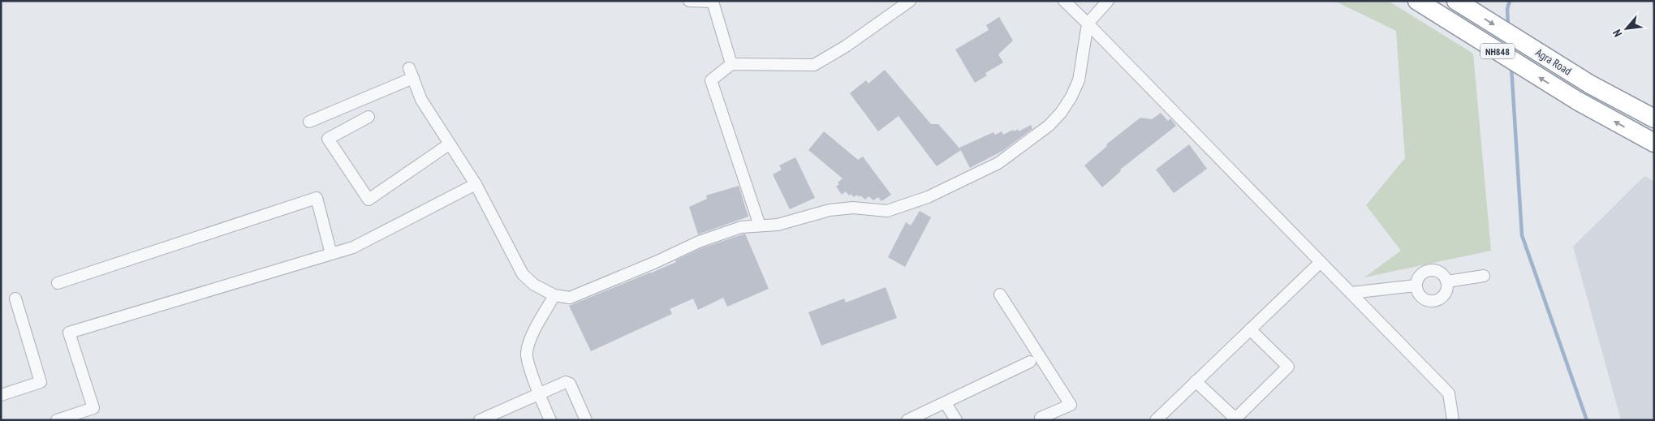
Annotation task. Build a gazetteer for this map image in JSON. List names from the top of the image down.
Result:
{
  "streets": {
    "highway": ["NH848", "Agra Road"]
  },
  "north": "bottom left"
}
